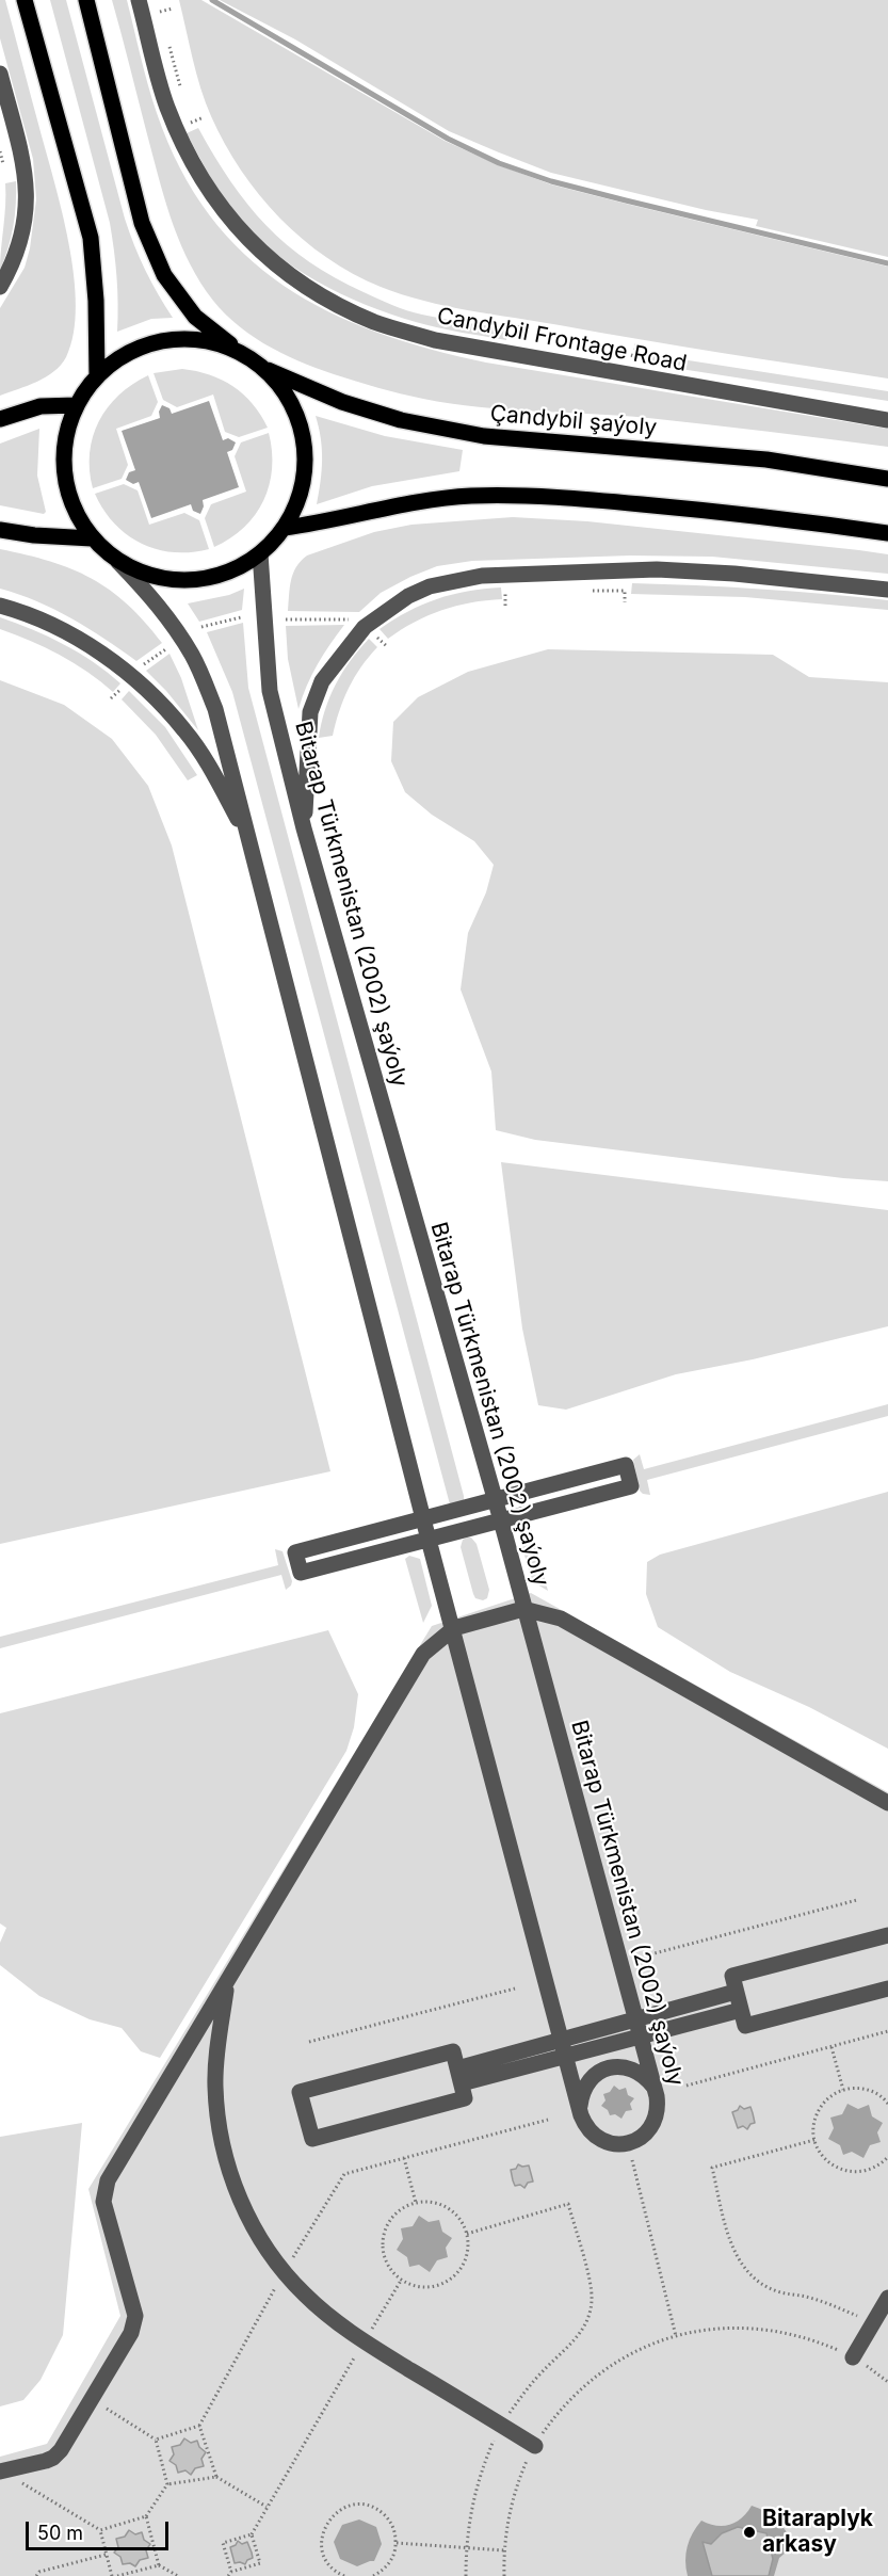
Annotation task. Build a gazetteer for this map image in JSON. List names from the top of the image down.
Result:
{
  "streets": {
    "main road": ["Çandybil şaýoly"],
    "street": ["Candybil Frontage Road", "Bitarap Türkmenistan (2002) şaýoly"]
  },
  "places": ["Bitaraplyk arkasy"],
  "scale_bar": "50 m"
}
